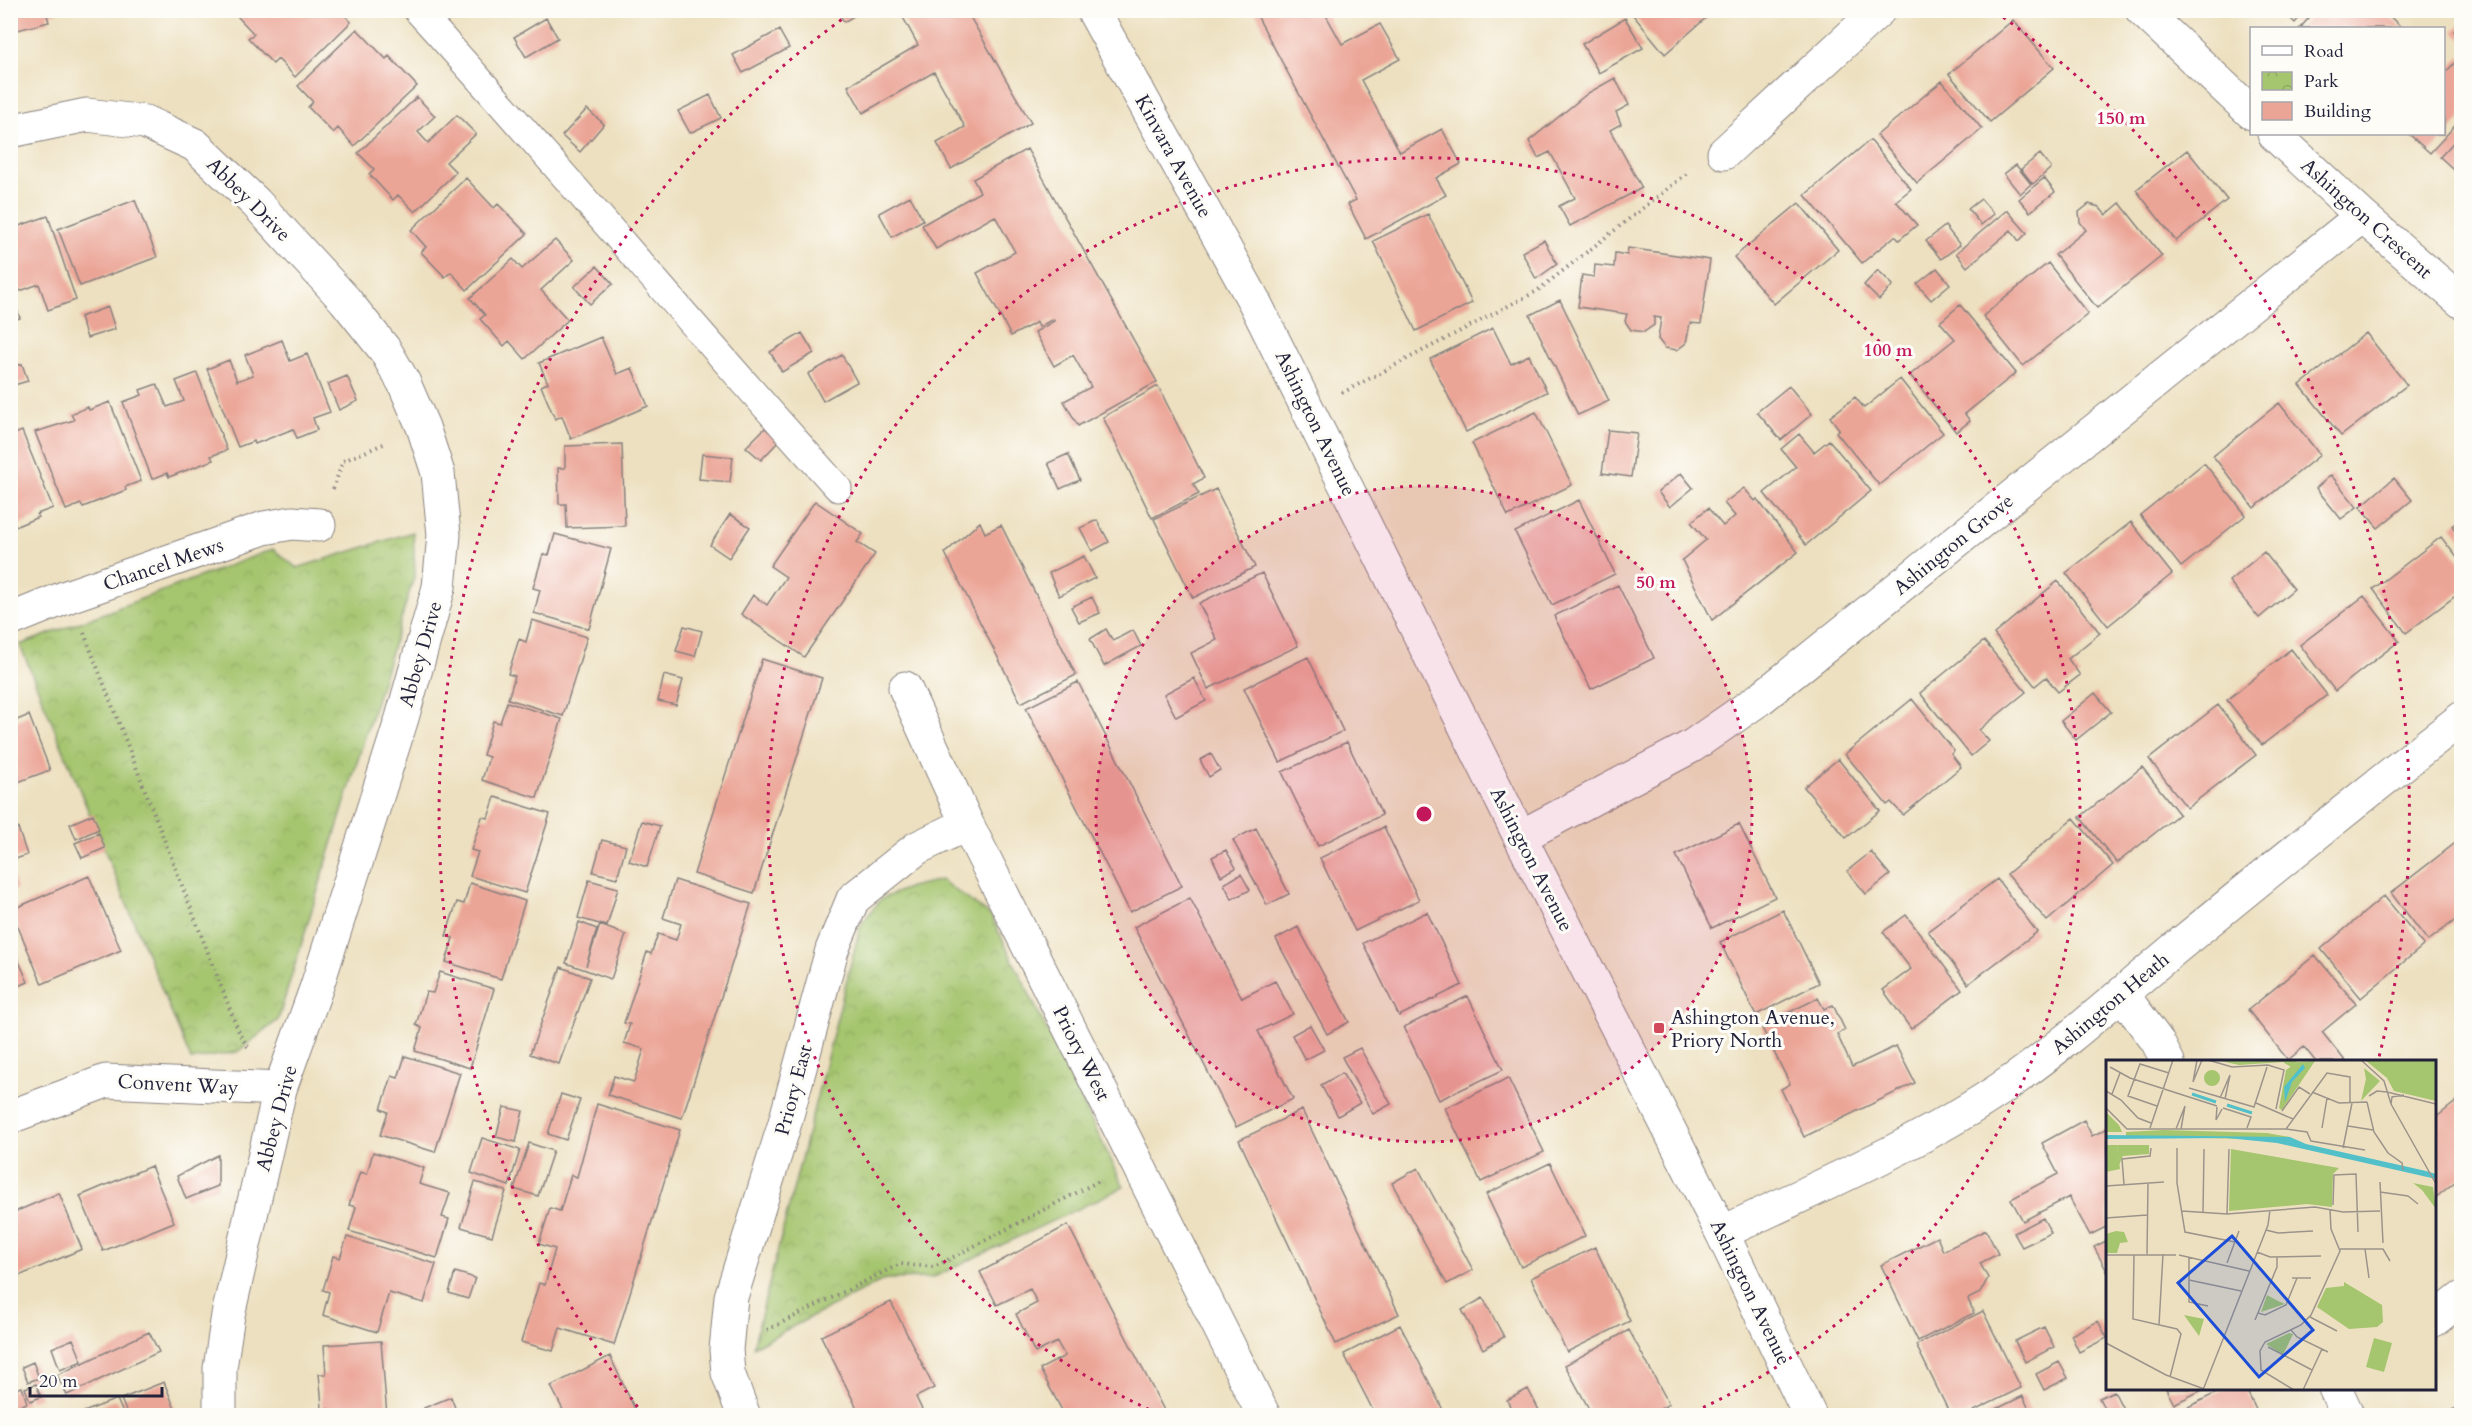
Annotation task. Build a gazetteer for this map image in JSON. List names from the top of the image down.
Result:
{
  "streets": {
    "street": [
      "Kinvara Avenue",
      "Abbey Drive",
      "Ashington Crescent",
      "Ashington Avenue",
      "Ashington Grove",
      "Chancel Mews",
      "Ashington Heath",
      "Priory West",
      "Convent Way",
      "Priory East"
    ]
  },
  "crossings": [
    ["Kinvara Avenue", "Ashington Avenue"],
    ["Abbey Drive", "Convent Way"],
    ["Ashington Crescent", "Ashington Grove"],
    ["Ashington Avenue", "Ashington Grove"],
    ["Ashington Avenue", "Ashington Heath"],
    ["Priory West", "Priory East"]
  ],
  "places": {
    "transit": ["Ashington Avenue, Priory North"]
  },
  "legend": ["Road", "Park", "Building"],
  "scale_bar": "20 m",
  "rings": ["150 m", "100 m", "50 m"]
}
